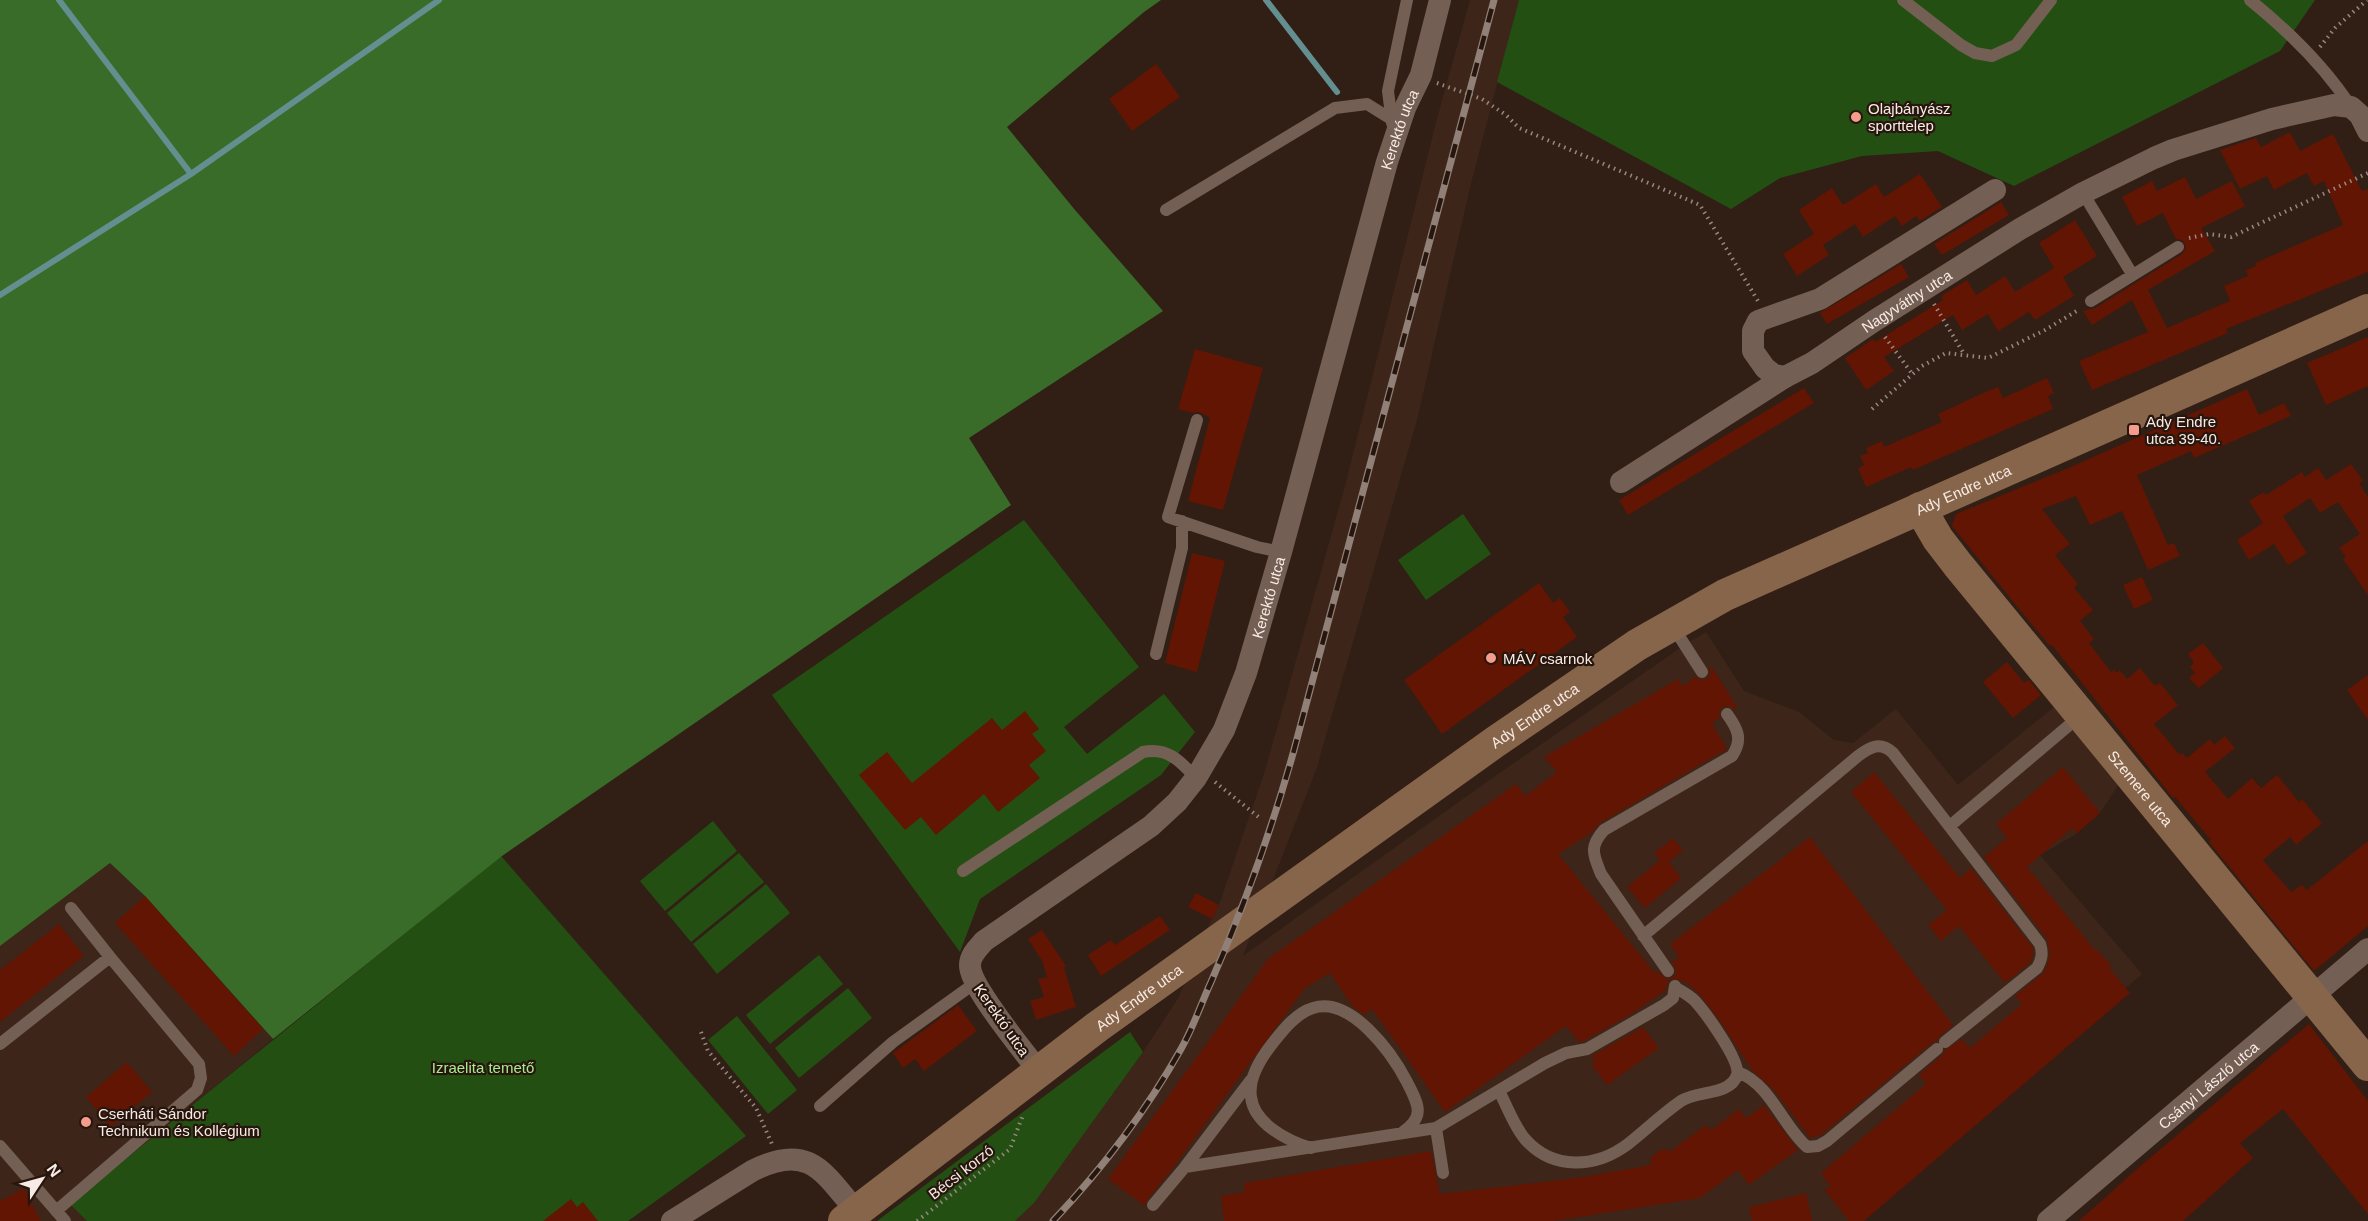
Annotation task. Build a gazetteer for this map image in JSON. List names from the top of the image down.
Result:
{
  "streets": {
    "street": [
      "Kerektó utca",
      "Nagyváthy utca",
      "Ady Endre utca",
      "Szemere utca",
      "Csányi László utca"
    ],
    "path": ["Bécsi korzó"]
  },
  "crossings": [
    ["Kerektó utca", "Ady Endre utca"],
    ["Kerektó utca", "Bécsi korzó"],
    ["Ady Endre utca", "Szemere utca"],
    ["Ady Endre utca", "Bécsi korzó"],
    ["Szemere utca", "Csányi László utca"]
  ],
  "parks": ["Izraelita temető"],
  "places": {
    "other": ["Olajbányász sporttelep", "MÁV csarnok", "Cserháti Sándor Technikum és Kollégium"],
    "transit": ["Ady Endre utca 39-40."]
  },
  "north": "top right"
}
